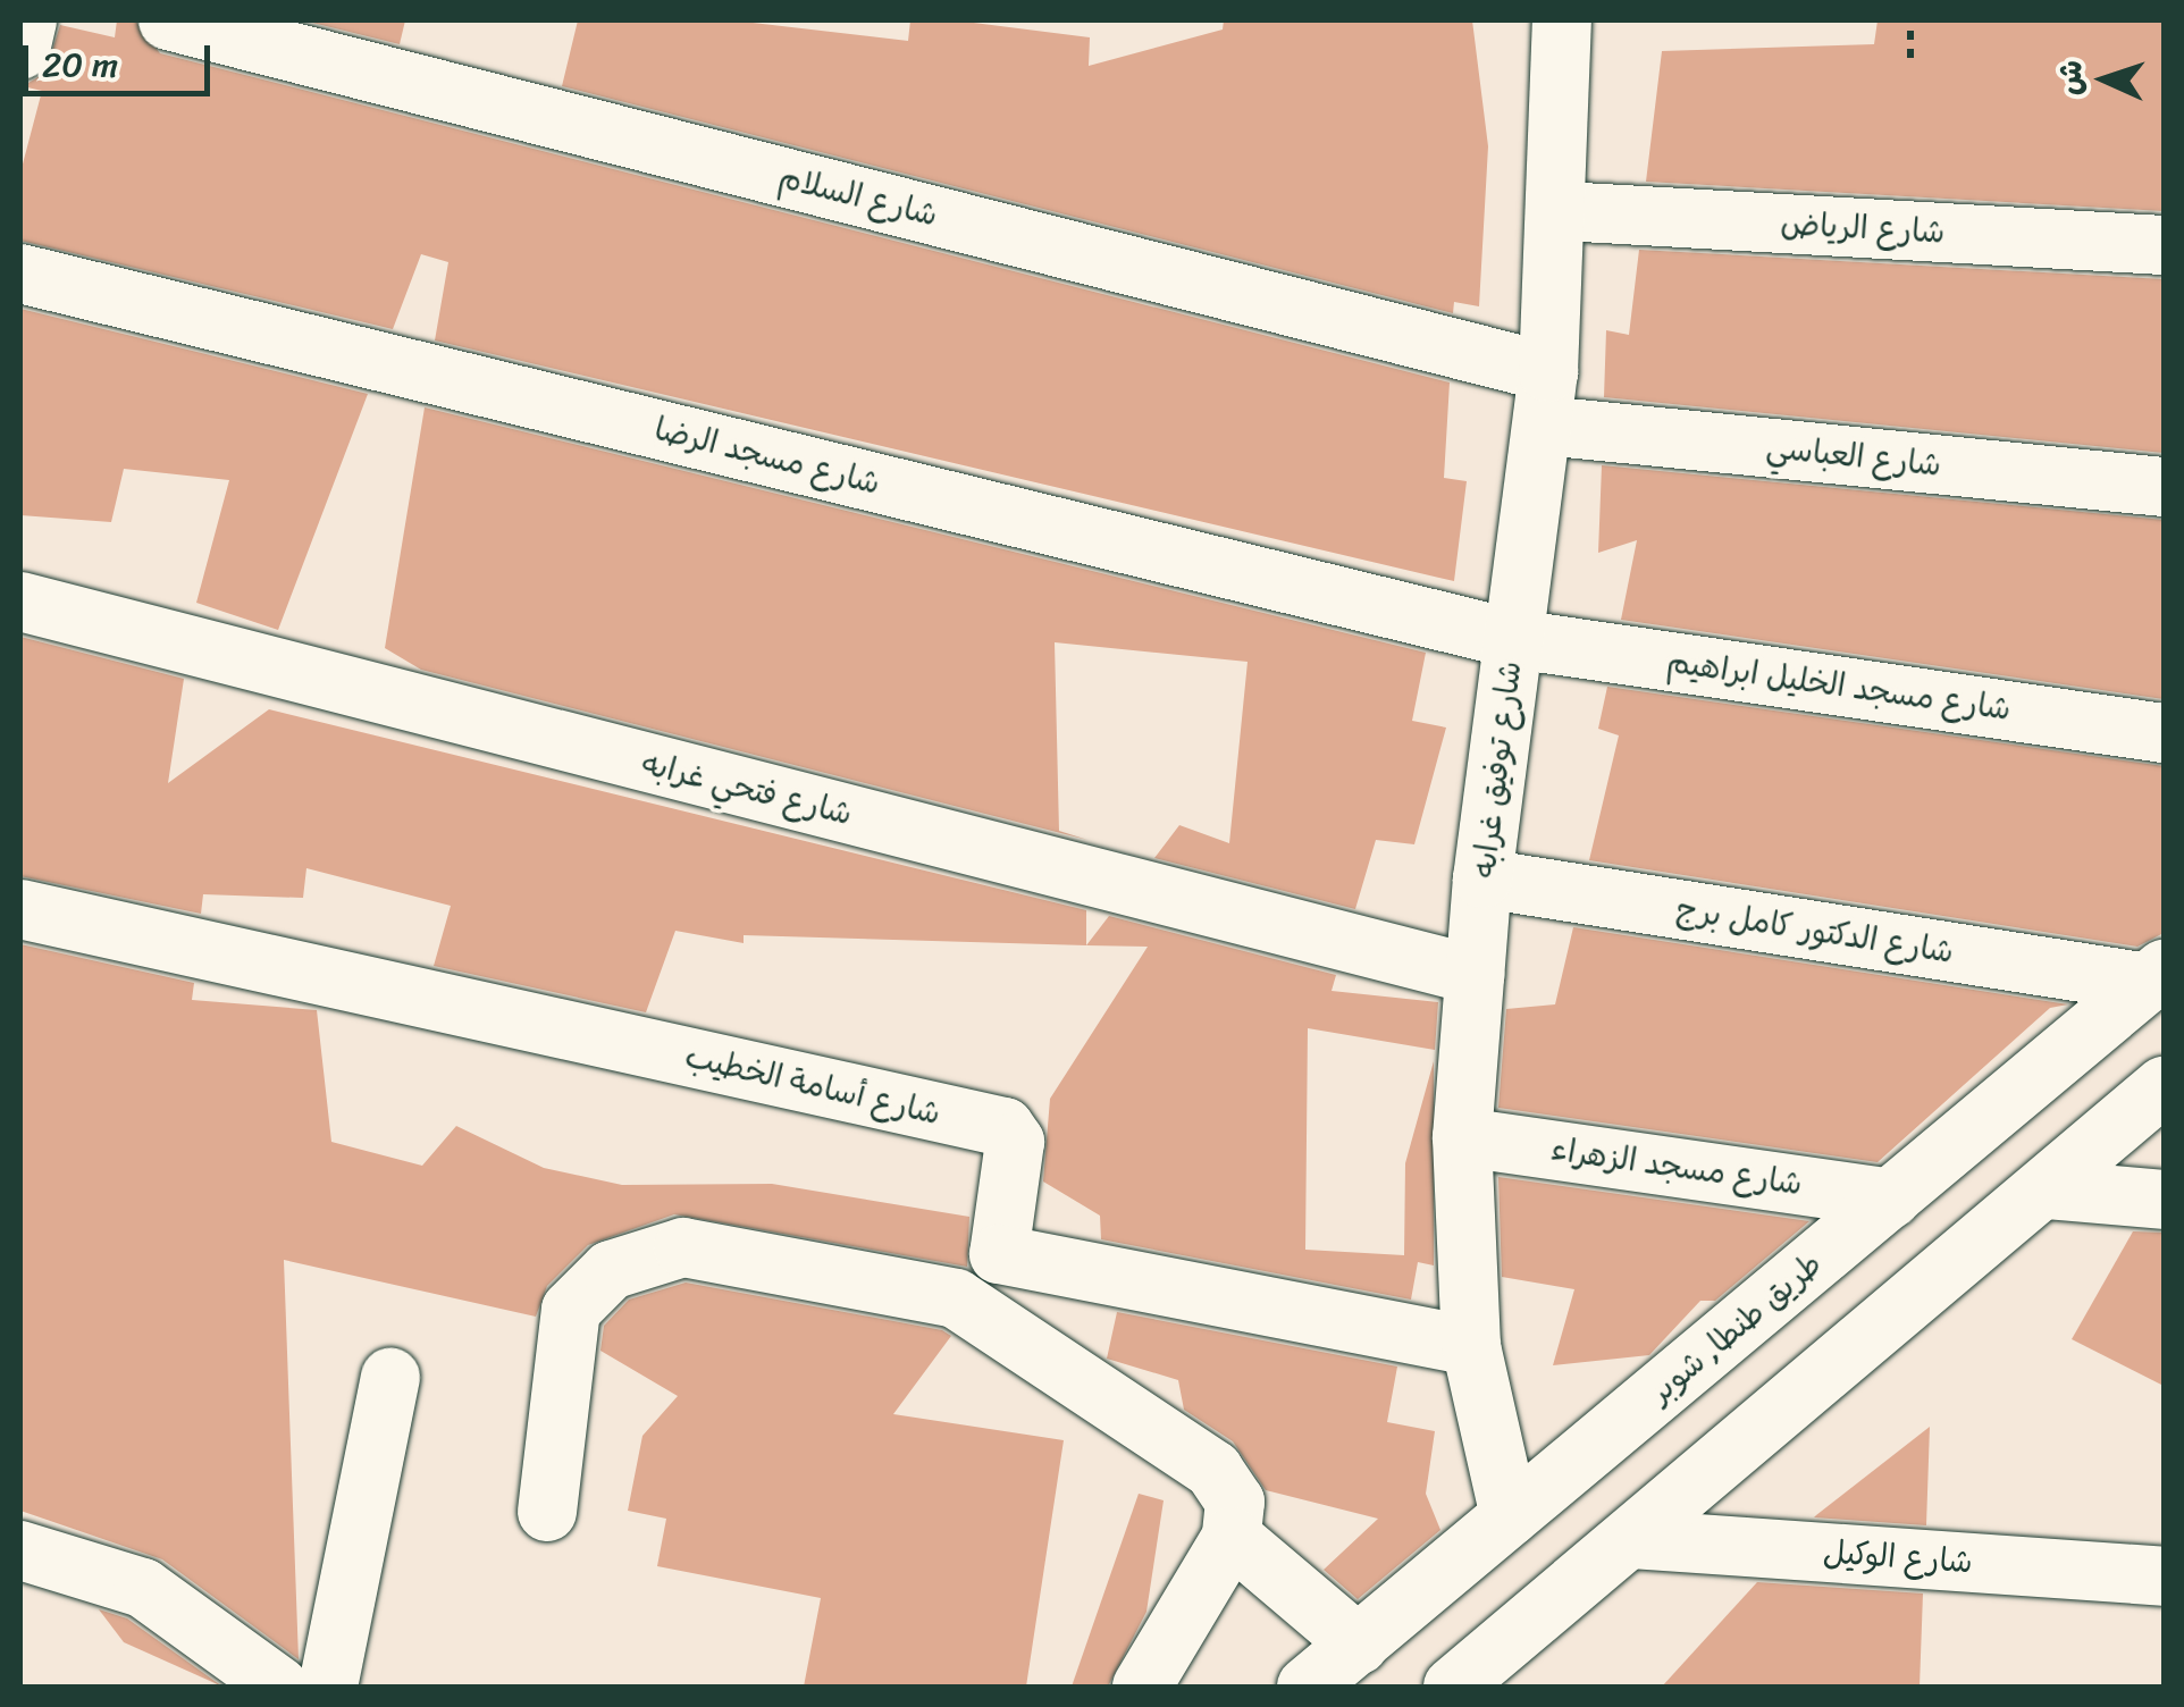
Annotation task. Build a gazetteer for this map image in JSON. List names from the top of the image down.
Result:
{
  "streets": {
    "street": [
      "شارع السلام",
      "شارع الرياض",
      "شارع مسجد الرضا",
      "شارع العباسي",
      "شارع مسجد الخليل ابراهيم",
      "شارع توفيق غرابه",
      "شارع فتحي غرابه",
      "شارع الدكتور كامل برج",
      "شارع أسامة الخطيب",
      "شارع مسجد الزهراء",
      "طريق طنطا, شوبر",
      "شارع الوكيل"
    ]
  },
  "crossings": [
    ["شارع السلام", "شارع العباسي"],
    ["شارع السلام", "شارع توفيق غرابه"],
    ["شارع الرياض", "شارع توفيق غرابه"],
    ["شارع مسجد الرضا", "شارع مسجد الخليل ابراهيم"],
    ["شارع مسجد الرضا", "شارع توفيق غرابه"],
    ["شارع العباسي", "شارع توفيق غرابه"],
    ["شارع مسجد الخليل ابراهيم", "شارع توفيق غرابه"],
    ["شارع توفيق غرابه", "شارع فتحي غرابه"],
    ["شارع توفيق غرابه", "شارع الدكتور كامل برج"],
    ["شارع توفيق غرابه", "شارع أسامة الخطيب"],
    ["شارع توفيق غرابه", "شارع مسجد الزهراء"],
    ["شارع توفيق غرابه", "طريق طنطا, شوبر"],
    ["شارع الدكتور كامل برج", "طريق طنطا, شوبر"],
    ["شارع مسجد الزهراء", "طريق طنطا, شوبر"]
  ],
  "scale_bar": "20 m",
  "north": "left"
}
